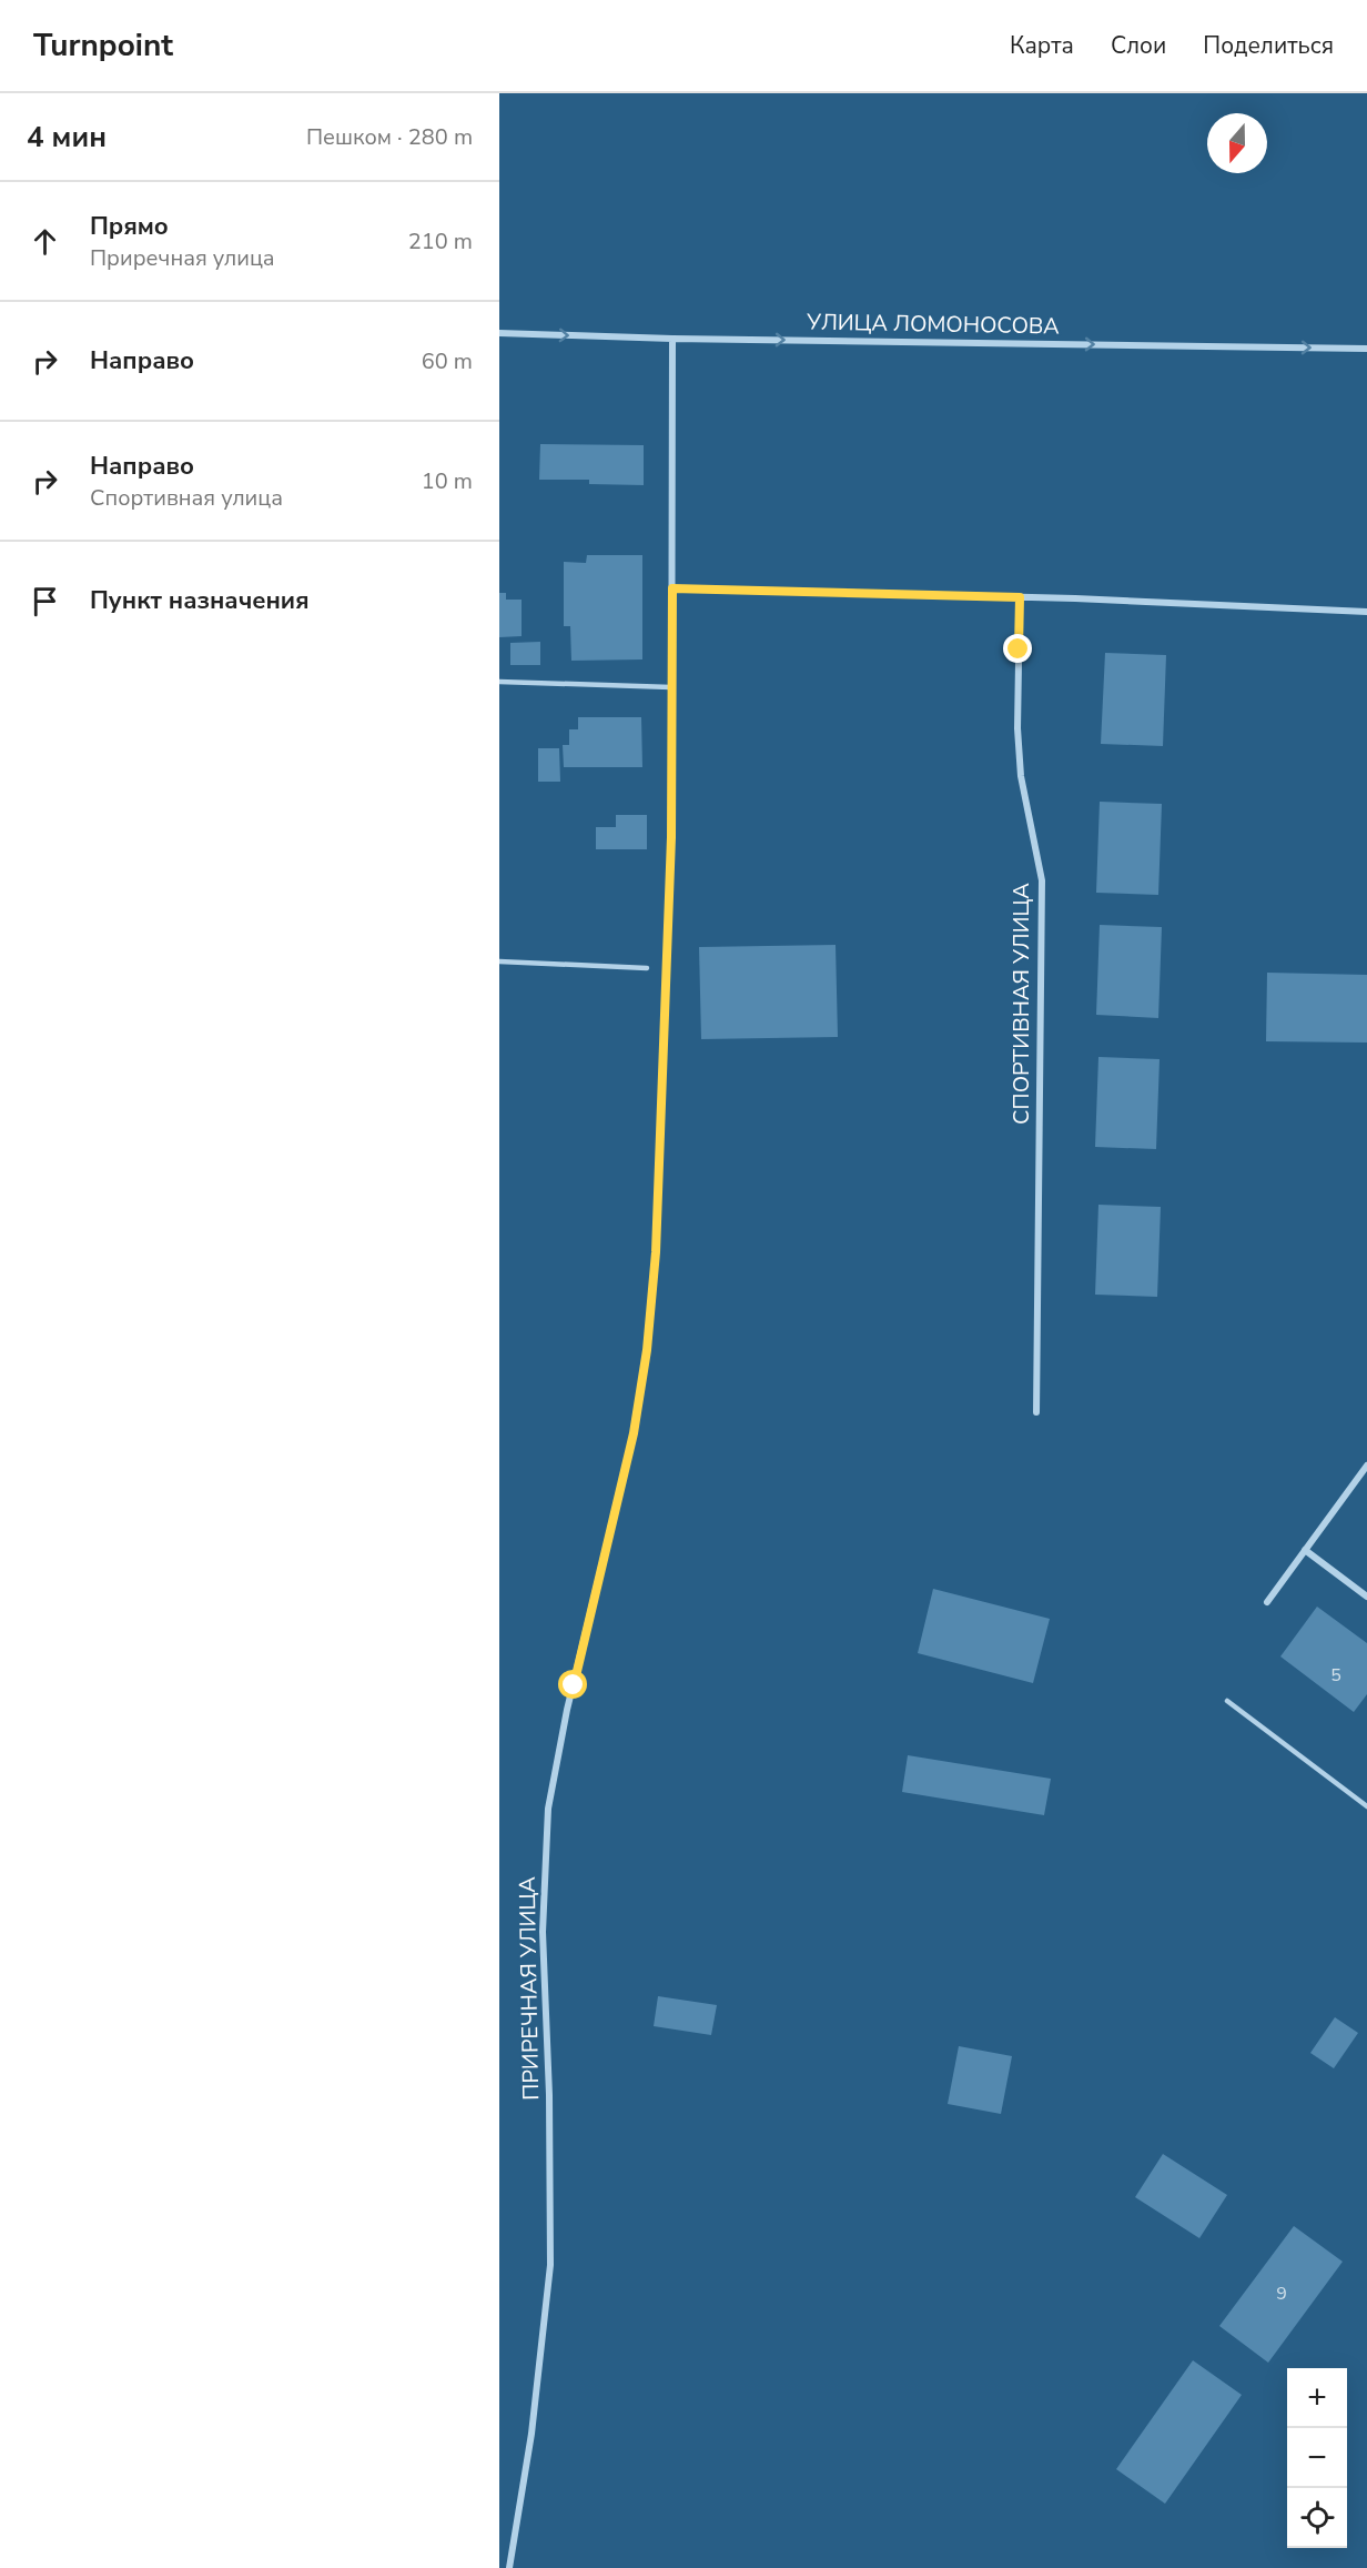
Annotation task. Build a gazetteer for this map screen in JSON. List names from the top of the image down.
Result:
{
  "streets": {
    "street": ["УЛИЦА ЛОМОНОСОВА", "СПОРТИВНАЯ УЛИЦА", "ПРИРЕЧНАЯ УЛИЦА"]
  },
  "crossings": [
    ["УЛИЦА ЛОМОНОСОВА", "ПРИРЕЧНАЯ УЛИЦА"]
  ],
  "one_way": ["УЛИЦА ЛОМОНОСОВА"],
  "house_numbers": ["5", "9"],
  "north": "bottom",
  "page": {
    "header": "Turnpoint",
    "nav": ["Карта", "Слои", "Поделиться"],
    "heading": ["4 мин", "Пешком · 280 m"],
    "list": [
      ["Прямо", "Приречная улица", "210 m"],
      ["Направо", "60 m"],
      ["Направо", "Спортивная улица", "10 m"],
      "Пункт назначения"
    ],
    "map_buttons": ["+", "−"]
  }
}
